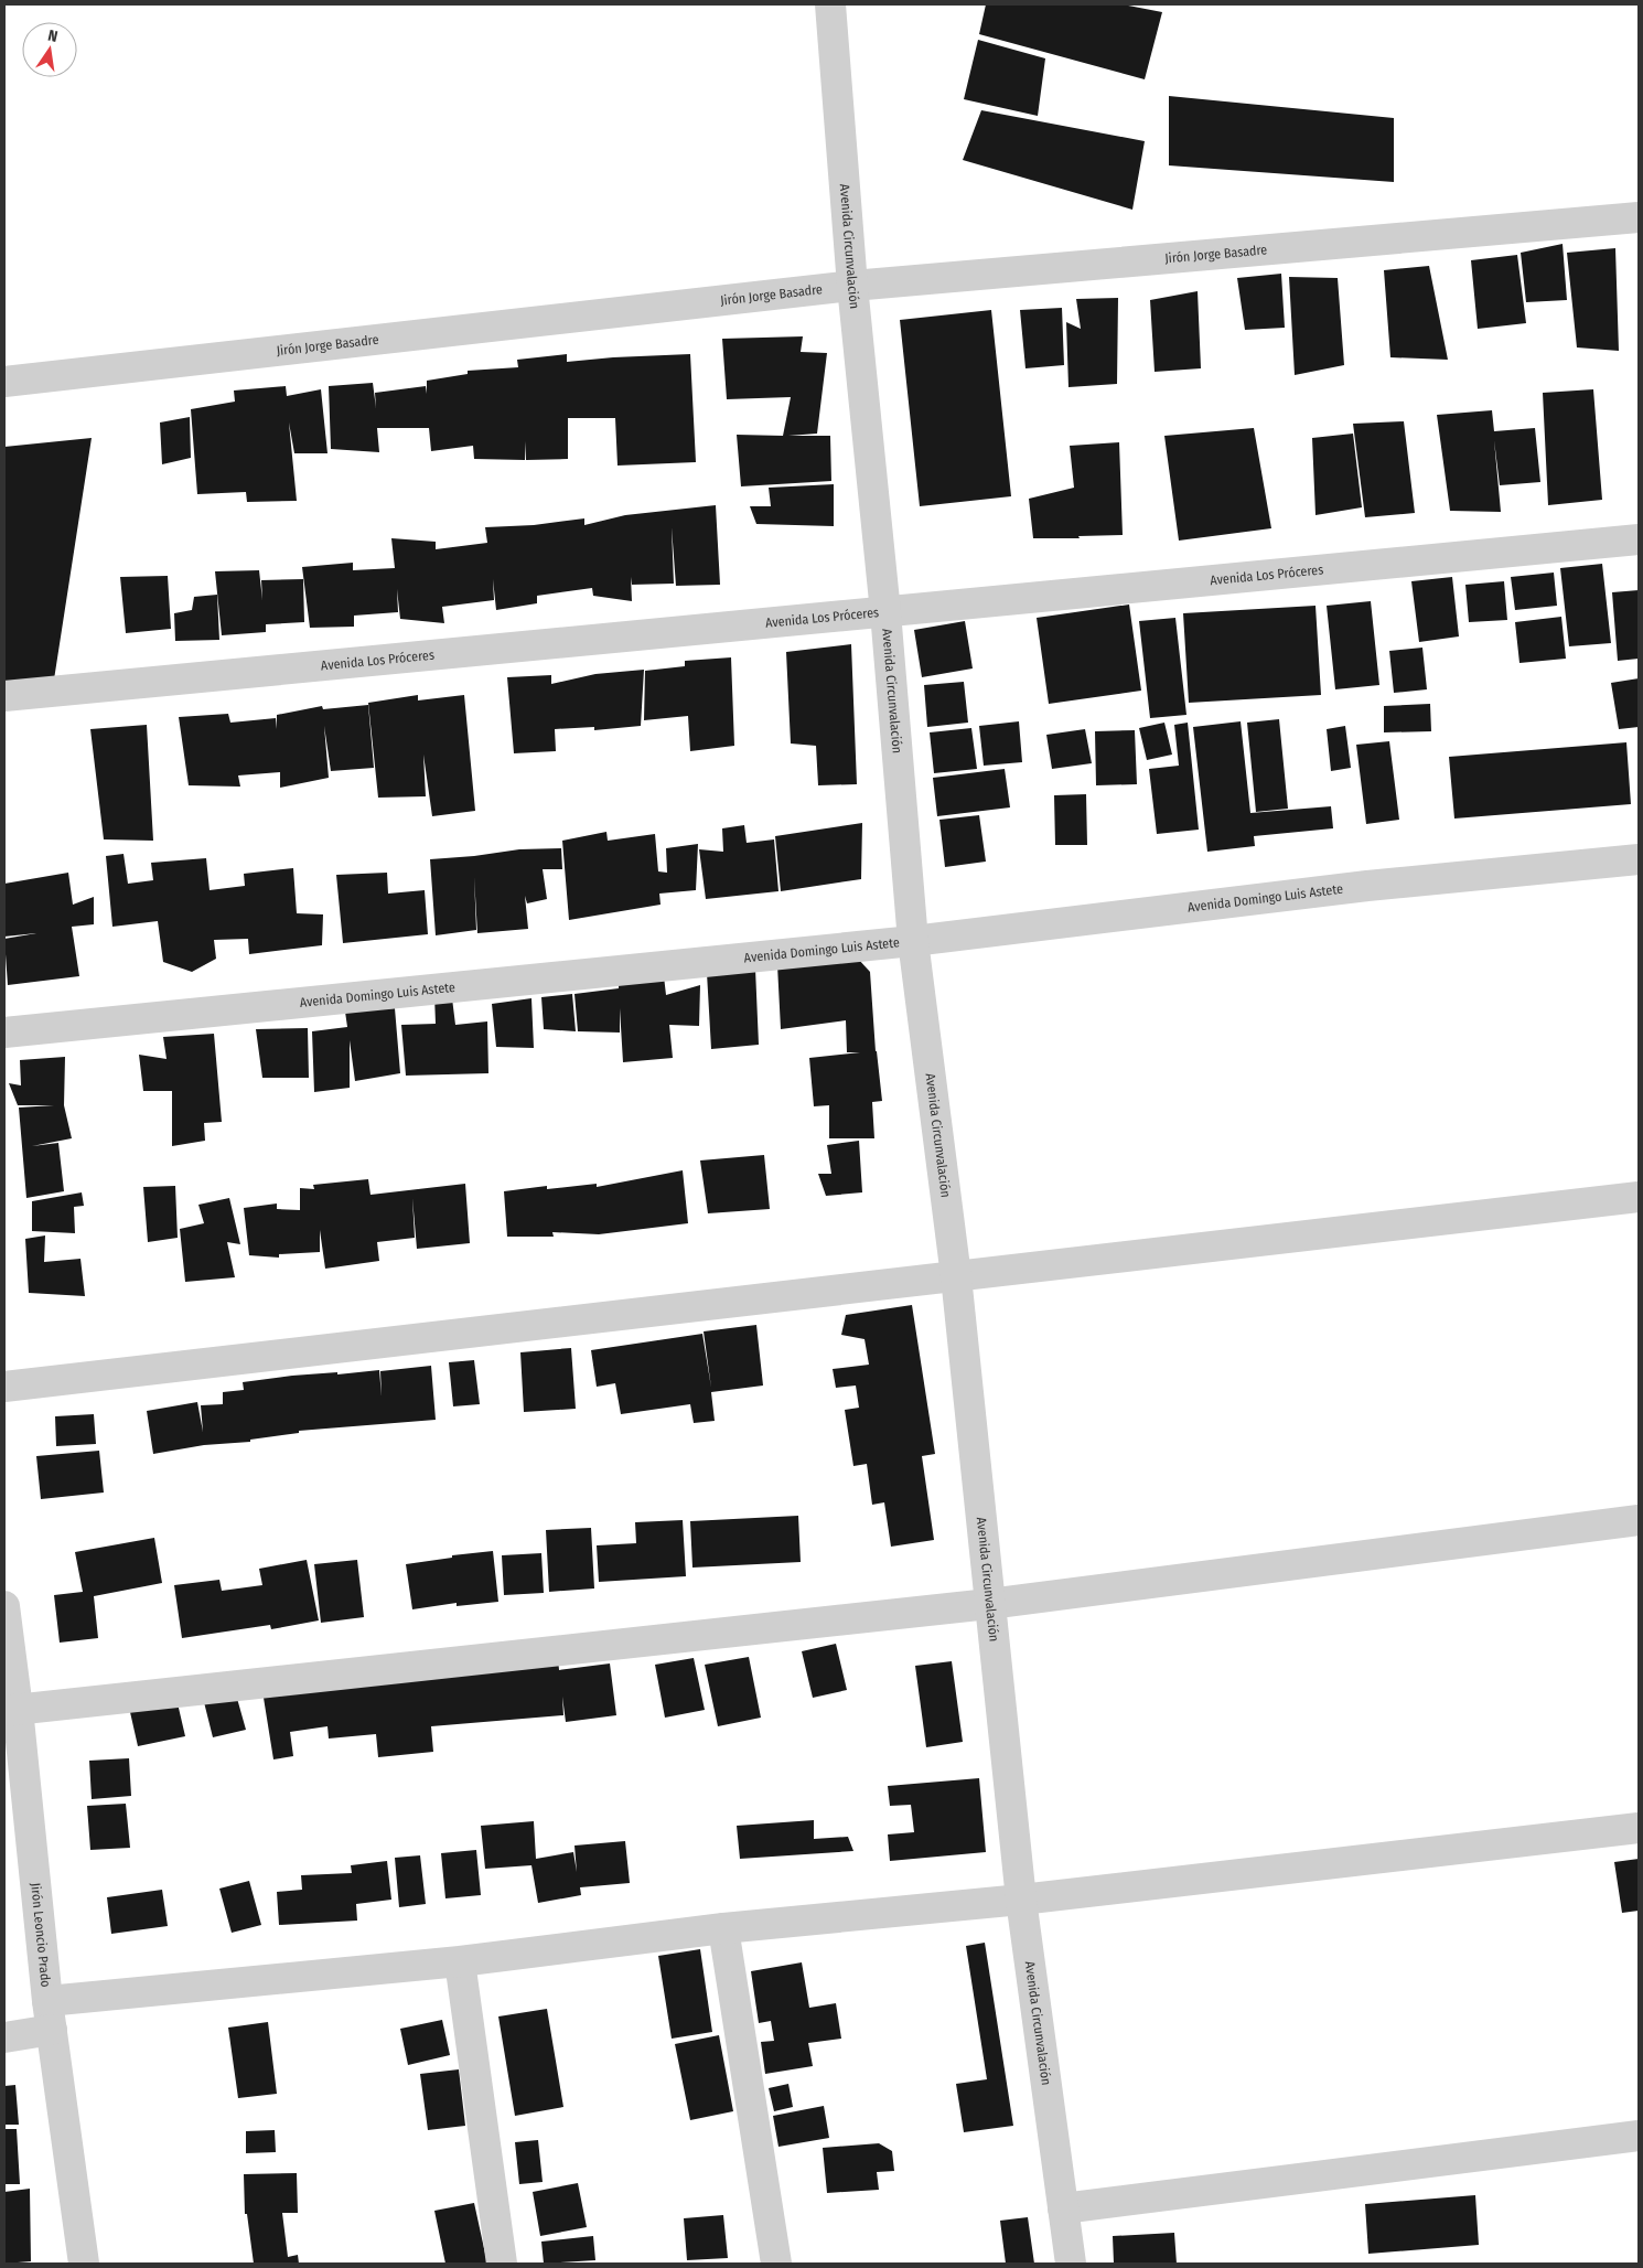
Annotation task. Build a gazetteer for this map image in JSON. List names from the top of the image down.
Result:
{
  "streets": {
    "street": [
      "Avenida Circunvalación",
      "Jirón Jorge Basadre",
      "Avenida Los Próceres",
      "Avenida Domingo Luis Astete",
      "Jirón Leoncio Prado"
    ]
  },
  "crossings": [
    ["Avenida Circunvalación", "Jirón Jorge Basadre"],
    ["Avenida Circunvalación", "Avenida Los Próceres"],
    ["Avenida Circunvalación", "Avenida Domingo Luis Astete"]
  ],
  "north": "top"
}
